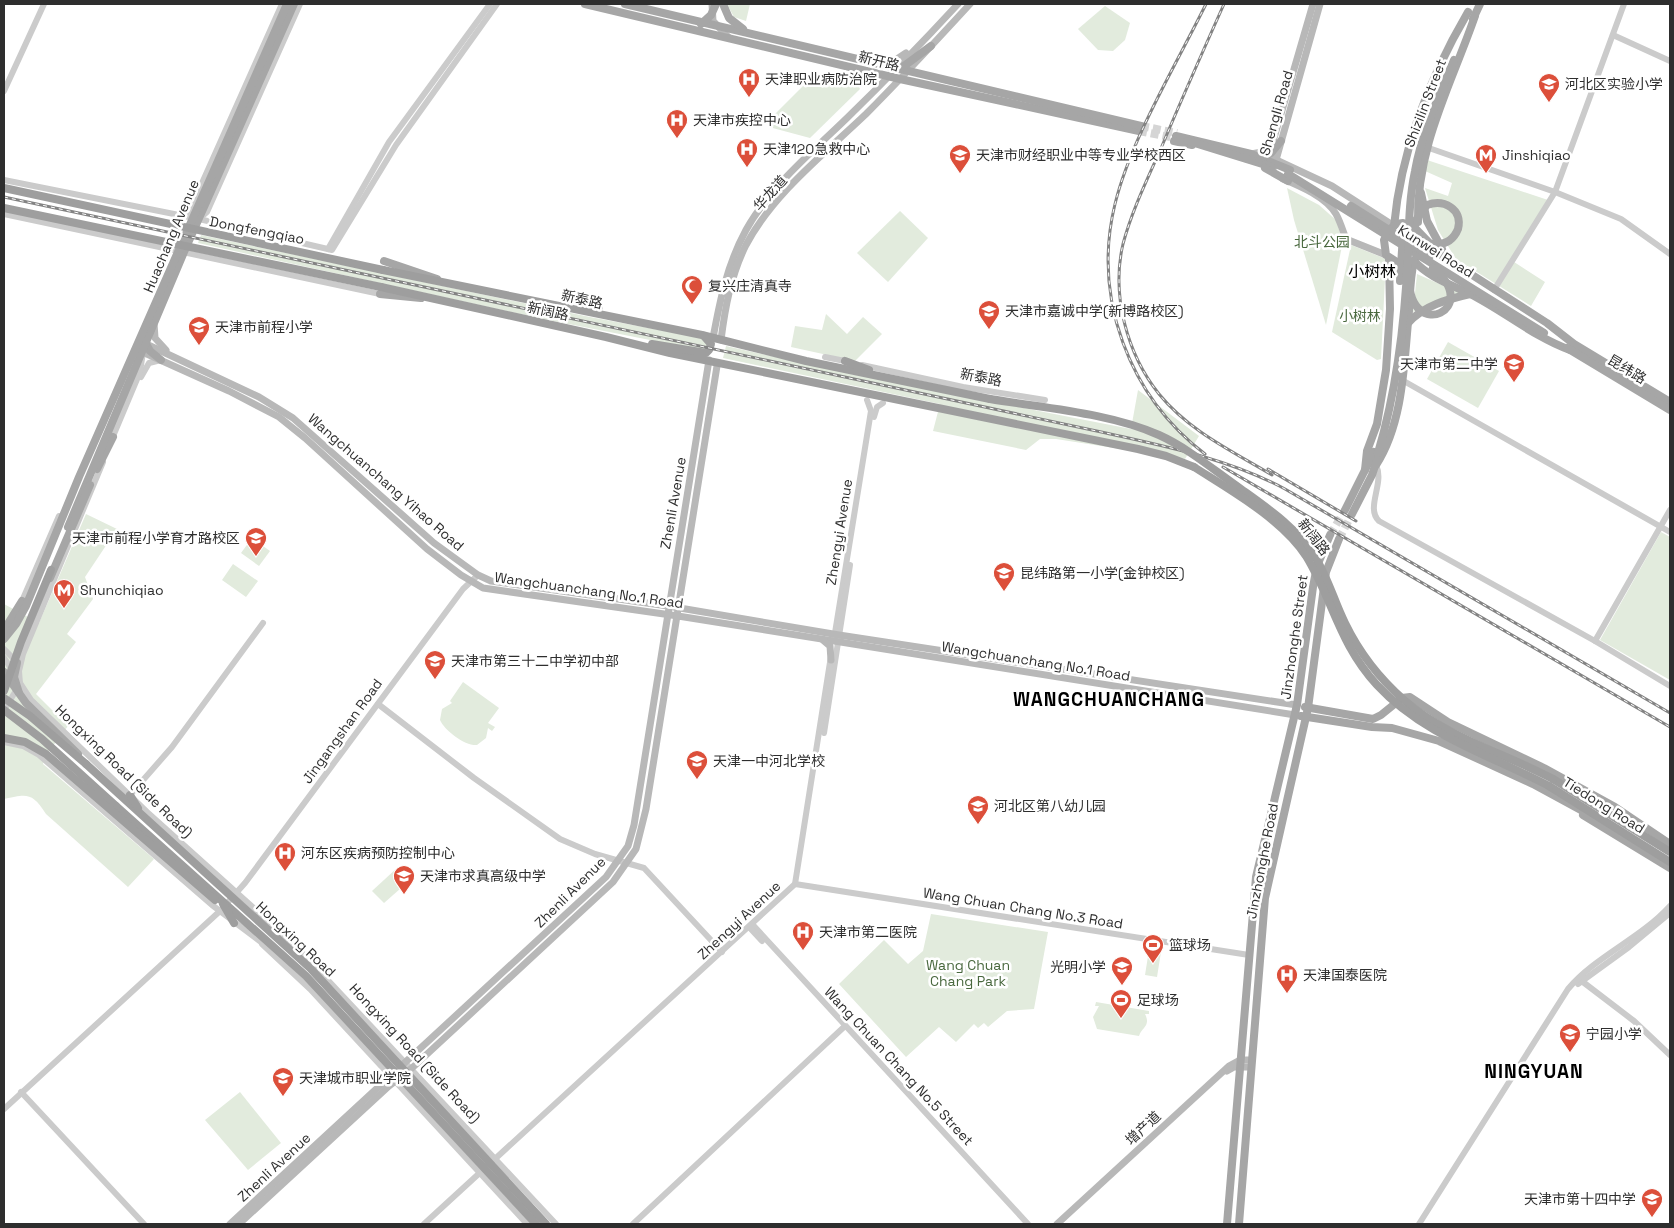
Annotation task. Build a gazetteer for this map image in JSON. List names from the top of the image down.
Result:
{
  "streets": {
    "highway": [
      "Dongfengqiao",
      "Huachang Avenue",
      "新泰路",
      "新阔路",
      "Tiedong Road",
      "Hongxing Road"
    ],
    "main road": [
      "新开路",
      "Shizilin Street",
      "Shengli Road",
      "华龙道",
      "Kunwei Road",
      "昆纬路",
      "Wangchuanchang Yihao Road",
      "Zhenli Avenue",
      "Wangchuanchang No.1 Road",
      "Jinzhonghe Street",
      "Jinzhonghe Road",
      "增产道"
    ],
    "street": [
      "Zhengyi Avenue",
      "Jingangshan Road",
      "Hongxing Road (Side Road)",
      "Wang Chuan Chang No.3 Road",
      "Wang Chuan Chang No.5 Street"
    ]
  },
  "crossings": [
    ["新开路", "华龙道"],
    ["Shizilin Street", "Kunwei Road"],
    ["华龙道", "新泰路"],
    ["Dongfengqiao", "新泰路"],
    ["Huachang Avenue", "Wangchuanchang Yihao Road"],
    ["Huachang Avenue", "Hongxing Road (Side Road)"],
    ["Huachang Avenue", "Hongxing Road"],
    ["Kunwei Road", "昆纬路"],
    ["新泰路", "新阔路"],
    ["新阔路", "Zhenli Avenue"],
    ["新阔路", "Tiedong Road"],
    ["Wangchuanchang Yihao Road", "Wangchuanchang No.1 Road"],
    ["Wangchuanchang Yihao Road", "Jingangshan Road"],
    ["Zhenli Avenue", "Wangchuanchang No.1 Road"],
    ["Zhenli Avenue", "Hongxing Road (Side Road)"],
    ["Zhenli Avenue", "Hongxing Road"],
    ["Zhengyi Avenue", "Wangchuanchang No.1 Road"],
    ["Zhengyi Avenue", "Hongxing Road (Side Road)"],
    ["Zhengyi Avenue", "Wang Chuan Chang No.3 Road"],
    ["Zhengyi Avenue", "Hongxing Road"],
    ["Zhengyi Avenue", "Wang Chuan Chang No.5 Street"],
    ["Wangchuanchang No.1 Road", "Jinzhonghe Street"],
    ["Wangchuanchang No.1 Road", "Jingangshan Road"],
    ["Wangchuanchang No.1 Road", "Jinzhonghe Road"],
    ["Jinzhonghe Street", "Jinzhonghe Road"],
    ["Jingangshan Road", "Hongxing Road (Side Road)"],
    ["Jingangshan Road", "Hongxing Road"],
    ["Hongxing Road (Side Road)", "Hongxing Road"],
    ["Jinzhonghe Road", "Wang Chuan Chang No.3 Road"],
    ["Jinzhonghe Road", "增产道"]
  ],
  "districts": ["小树林", "WANGCHUANCHANG", "NINGYUAN"],
  "parks": ["北斗公园", "小树林", "Wang Chuan Chang Park"],
  "places": {
    "hospital": [
      "天津职业病防治院",
      "天津市疾控中心",
      "天津120急救中心",
      "河东区疾病预防控制中心",
      "天津市第二医院",
      "天津国泰医院"
    ],
    "school or university": [
      "河北区实验小学",
      "天津市财经职业中等专业学校西区",
      "天津市嘉诚中学(新博路校区)",
      "天津市前程小学",
      "天津市第二中学",
      "天津市前程小学育才路校区",
      "昆纬路第一小学(金钟校区)",
      "天津市第三十二中学初中部",
      "天津一中河北学校",
      "河北区第八幼儿园",
      "天津市求真高级中学",
      "光明小学",
      "宁园小学",
      "天津城市职业学院",
      "天津市第十四中学"
    ],
    "metro station": ["Jinshiqiao", "Shunchiqiao"],
    "mosque": ["复兴庄清真寺"],
    "sports": ["篮球场", "足球场"]
  }
}
